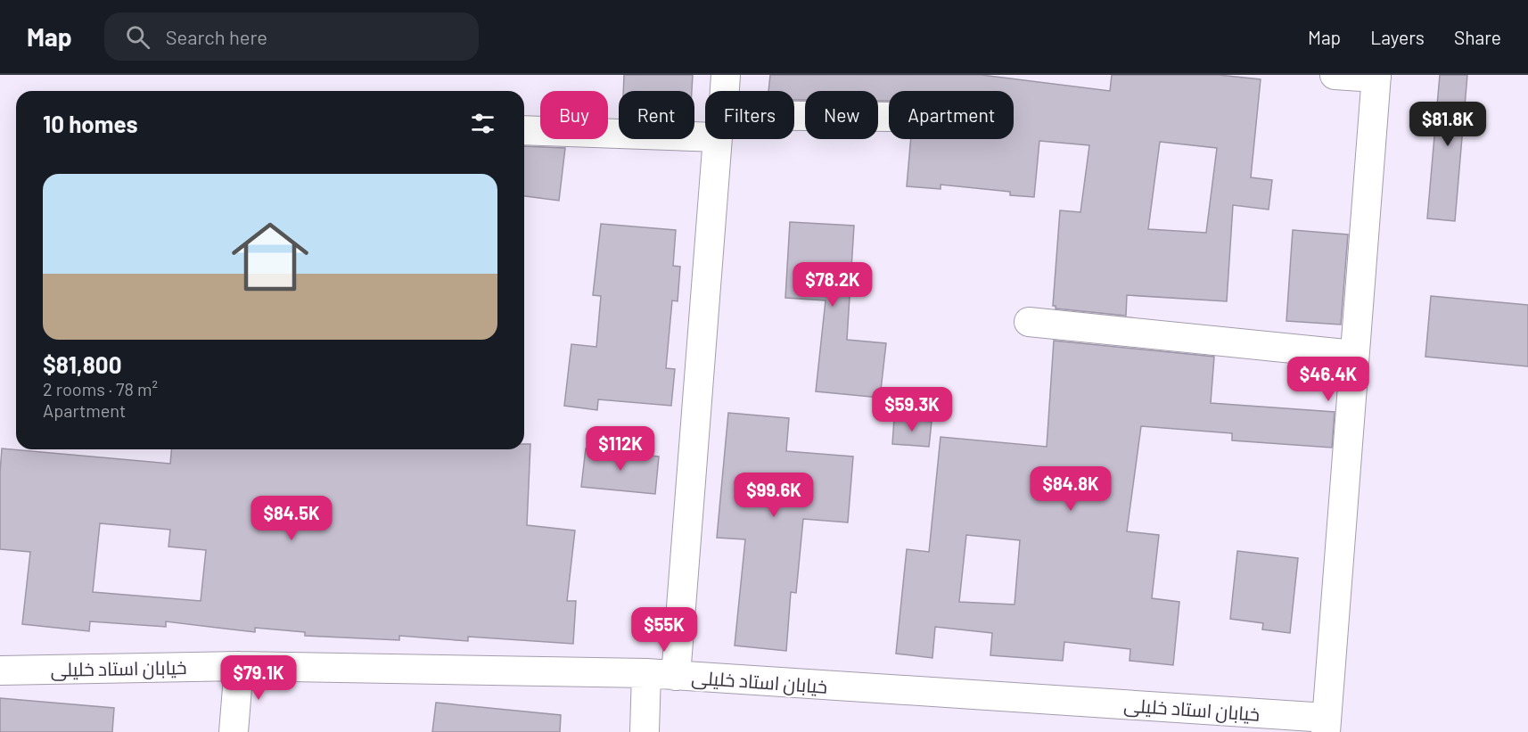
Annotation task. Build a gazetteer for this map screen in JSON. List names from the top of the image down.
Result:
{
  "streets": {
    "street": ["خیابان استاد خلیلی"]
  },
  "page": {
    "header": "Map",
    "search": "Search here",
    "nav": ["Map", "Layers", "Share"],
    "chip": [
      "Buy",
      "Rent",
      "Filters",
      "New",
      "Apartment"
    ],
    "heading": "10 homes",
    "price": [
      "$81.8K",
      "$78.2K",
      "$46.4K",
      "$59.3K",
      "$112K",
      "$84.8K",
      "$99.6K",
      "$84.5K",
      "$55K",
      "$79.1K"
    ],
    "list": [
      {
        "name": "$81,800",
        "note": "2 rooms · 78 m² · Apartment"
      }
    ]
  }
}
